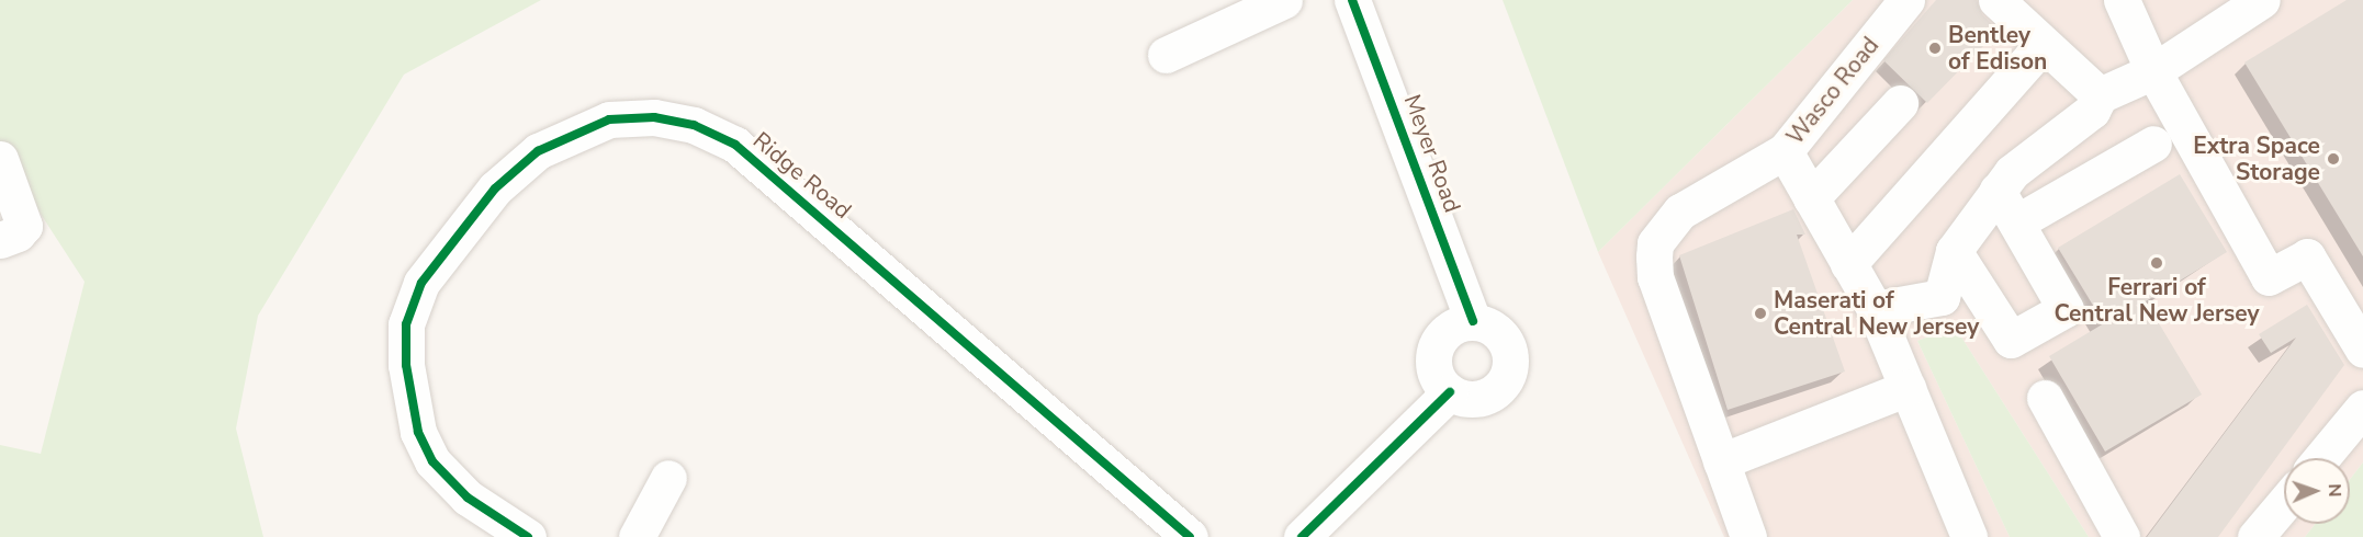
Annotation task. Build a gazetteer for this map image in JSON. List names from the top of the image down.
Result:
{
  "streets": {
    "street": ["Wasco Road", "Meyer Road", "Ridge Road"]
  },
  "places": [
    "Bentley of Edison",
    "Extra Space Storage",
    "Ferrari of Central New Jersey",
    "Maserati of Central New Jersey"
  ],
  "north": "right"
}
